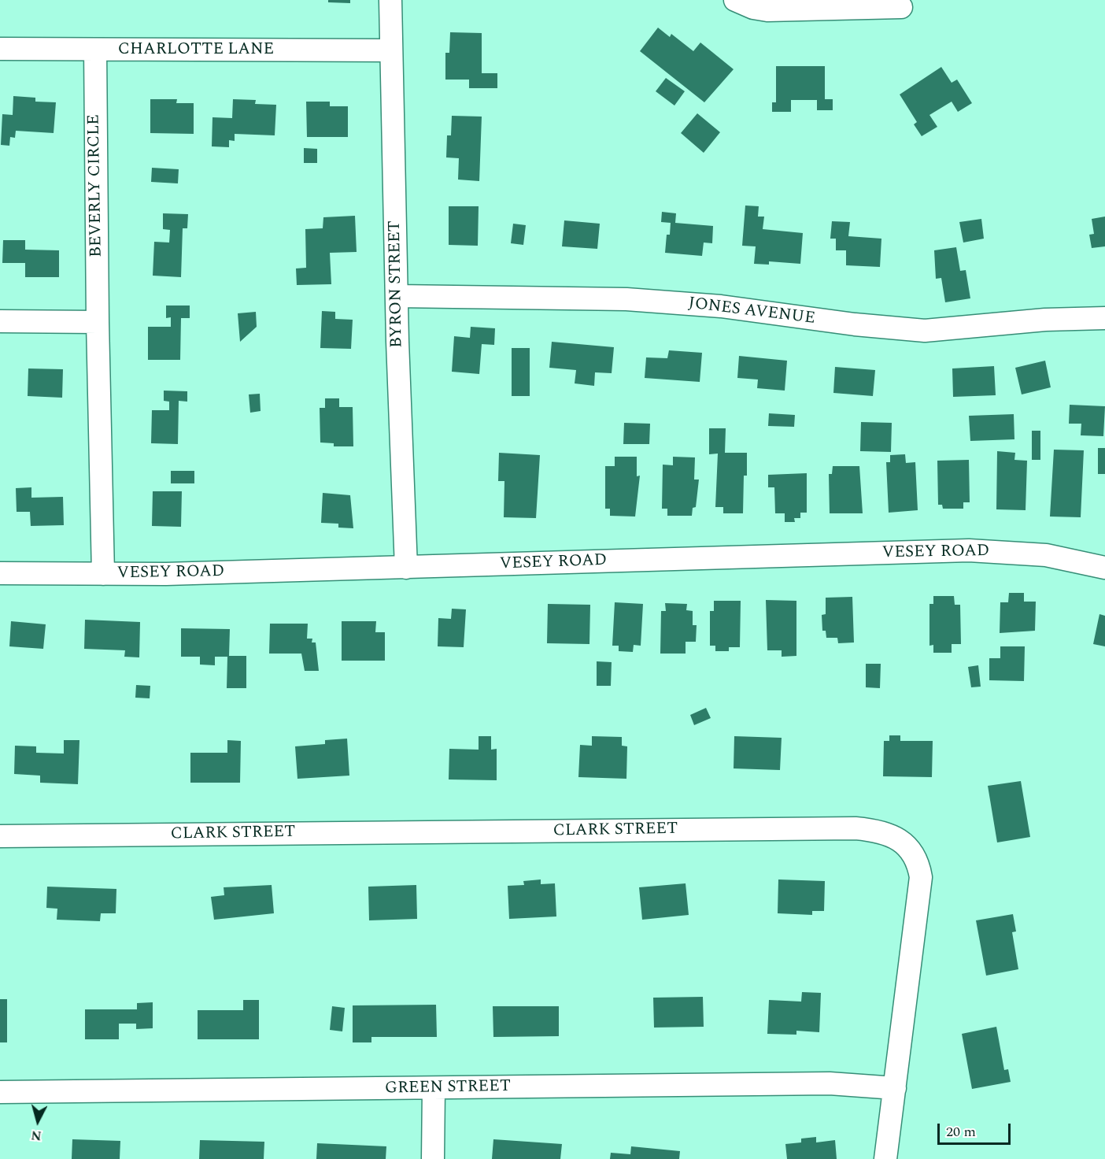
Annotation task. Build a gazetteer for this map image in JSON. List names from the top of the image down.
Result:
{
  "streets": {
    "street": [
      "CHARLOTTE LANE",
      "BEVERLY CIRCLE",
      "BYRON STREET",
      "JONES AVENUE",
      "VESEY ROAD",
      "CLARK STREET",
      "GREEN STREET"
    ]
  },
  "crossings": [
    ["CHARLOTTE LANE", "BEVERLY CIRCLE"],
    ["CHARLOTTE LANE", "BYRON STREET"],
    ["BEVERLY CIRCLE", "VESEY ROAD"],
    ["BYRON STREET", "JONES AVENUE"],
    ["BYRON STREET", "VESEY ROAD"],
    ["CLARK STREET", "GREEN STREET"]
  ],
  "scale_bar": "20 m",
  "north": "bottom"
}
